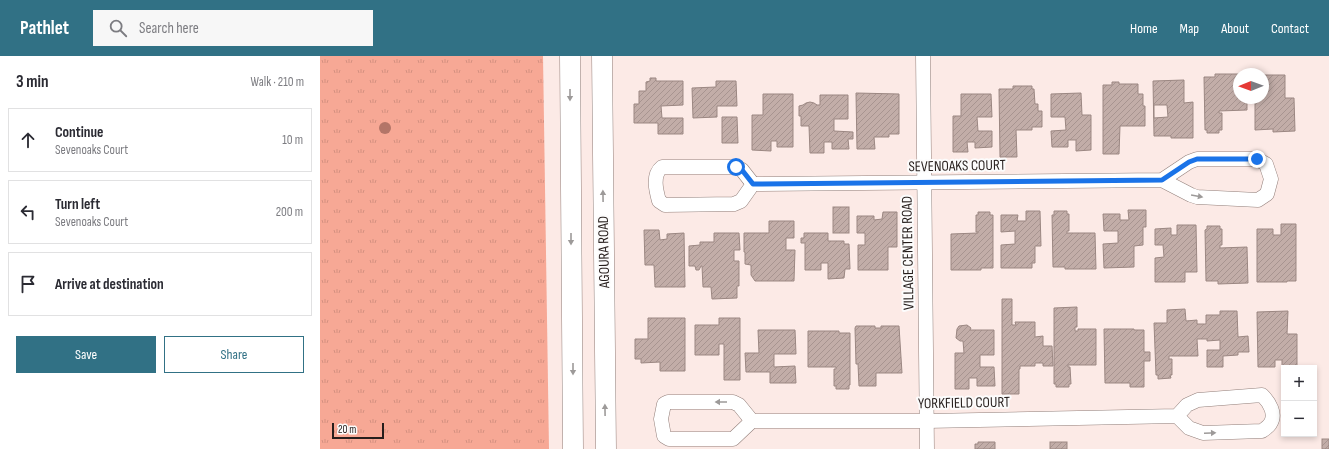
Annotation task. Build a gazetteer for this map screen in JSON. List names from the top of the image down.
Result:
{
  "streets": {
    "main road": ["AGOURA ROAD"],
    "street": ["SEVENOAKS COURT", "VILLAGE CENTER ROAD", "YORKFIELD COURT"]
  },
  "crossings": [
    ["SEVENOAKS COURT", "VILLAGE CENTER ROAD"],
    ["VILLAGE CENTER ROAD", "YORKFIELD COURT"]
  ],
  "scale_bar": "20 m",
  "north": "left",
  "page": {
    "header": "Pathlet",
    "search": "Search here",
    "nav": [
      "Home",
      "Map",
      "About",
      "Contact"
    ],
    "heading": ["3 min", "Walk · 210 m"],
    "list": [
      ["Continue", "Sevenoaks Court", "10 m"],
      ["Turn left", "Sevenoaks Court", "200 m"],
      "Arrive at destination"
    ],
    "buttons": ["Save", "Share"],
    "map_buttons": ["+", "−"],
    "scale": "20 m"
  }
}
